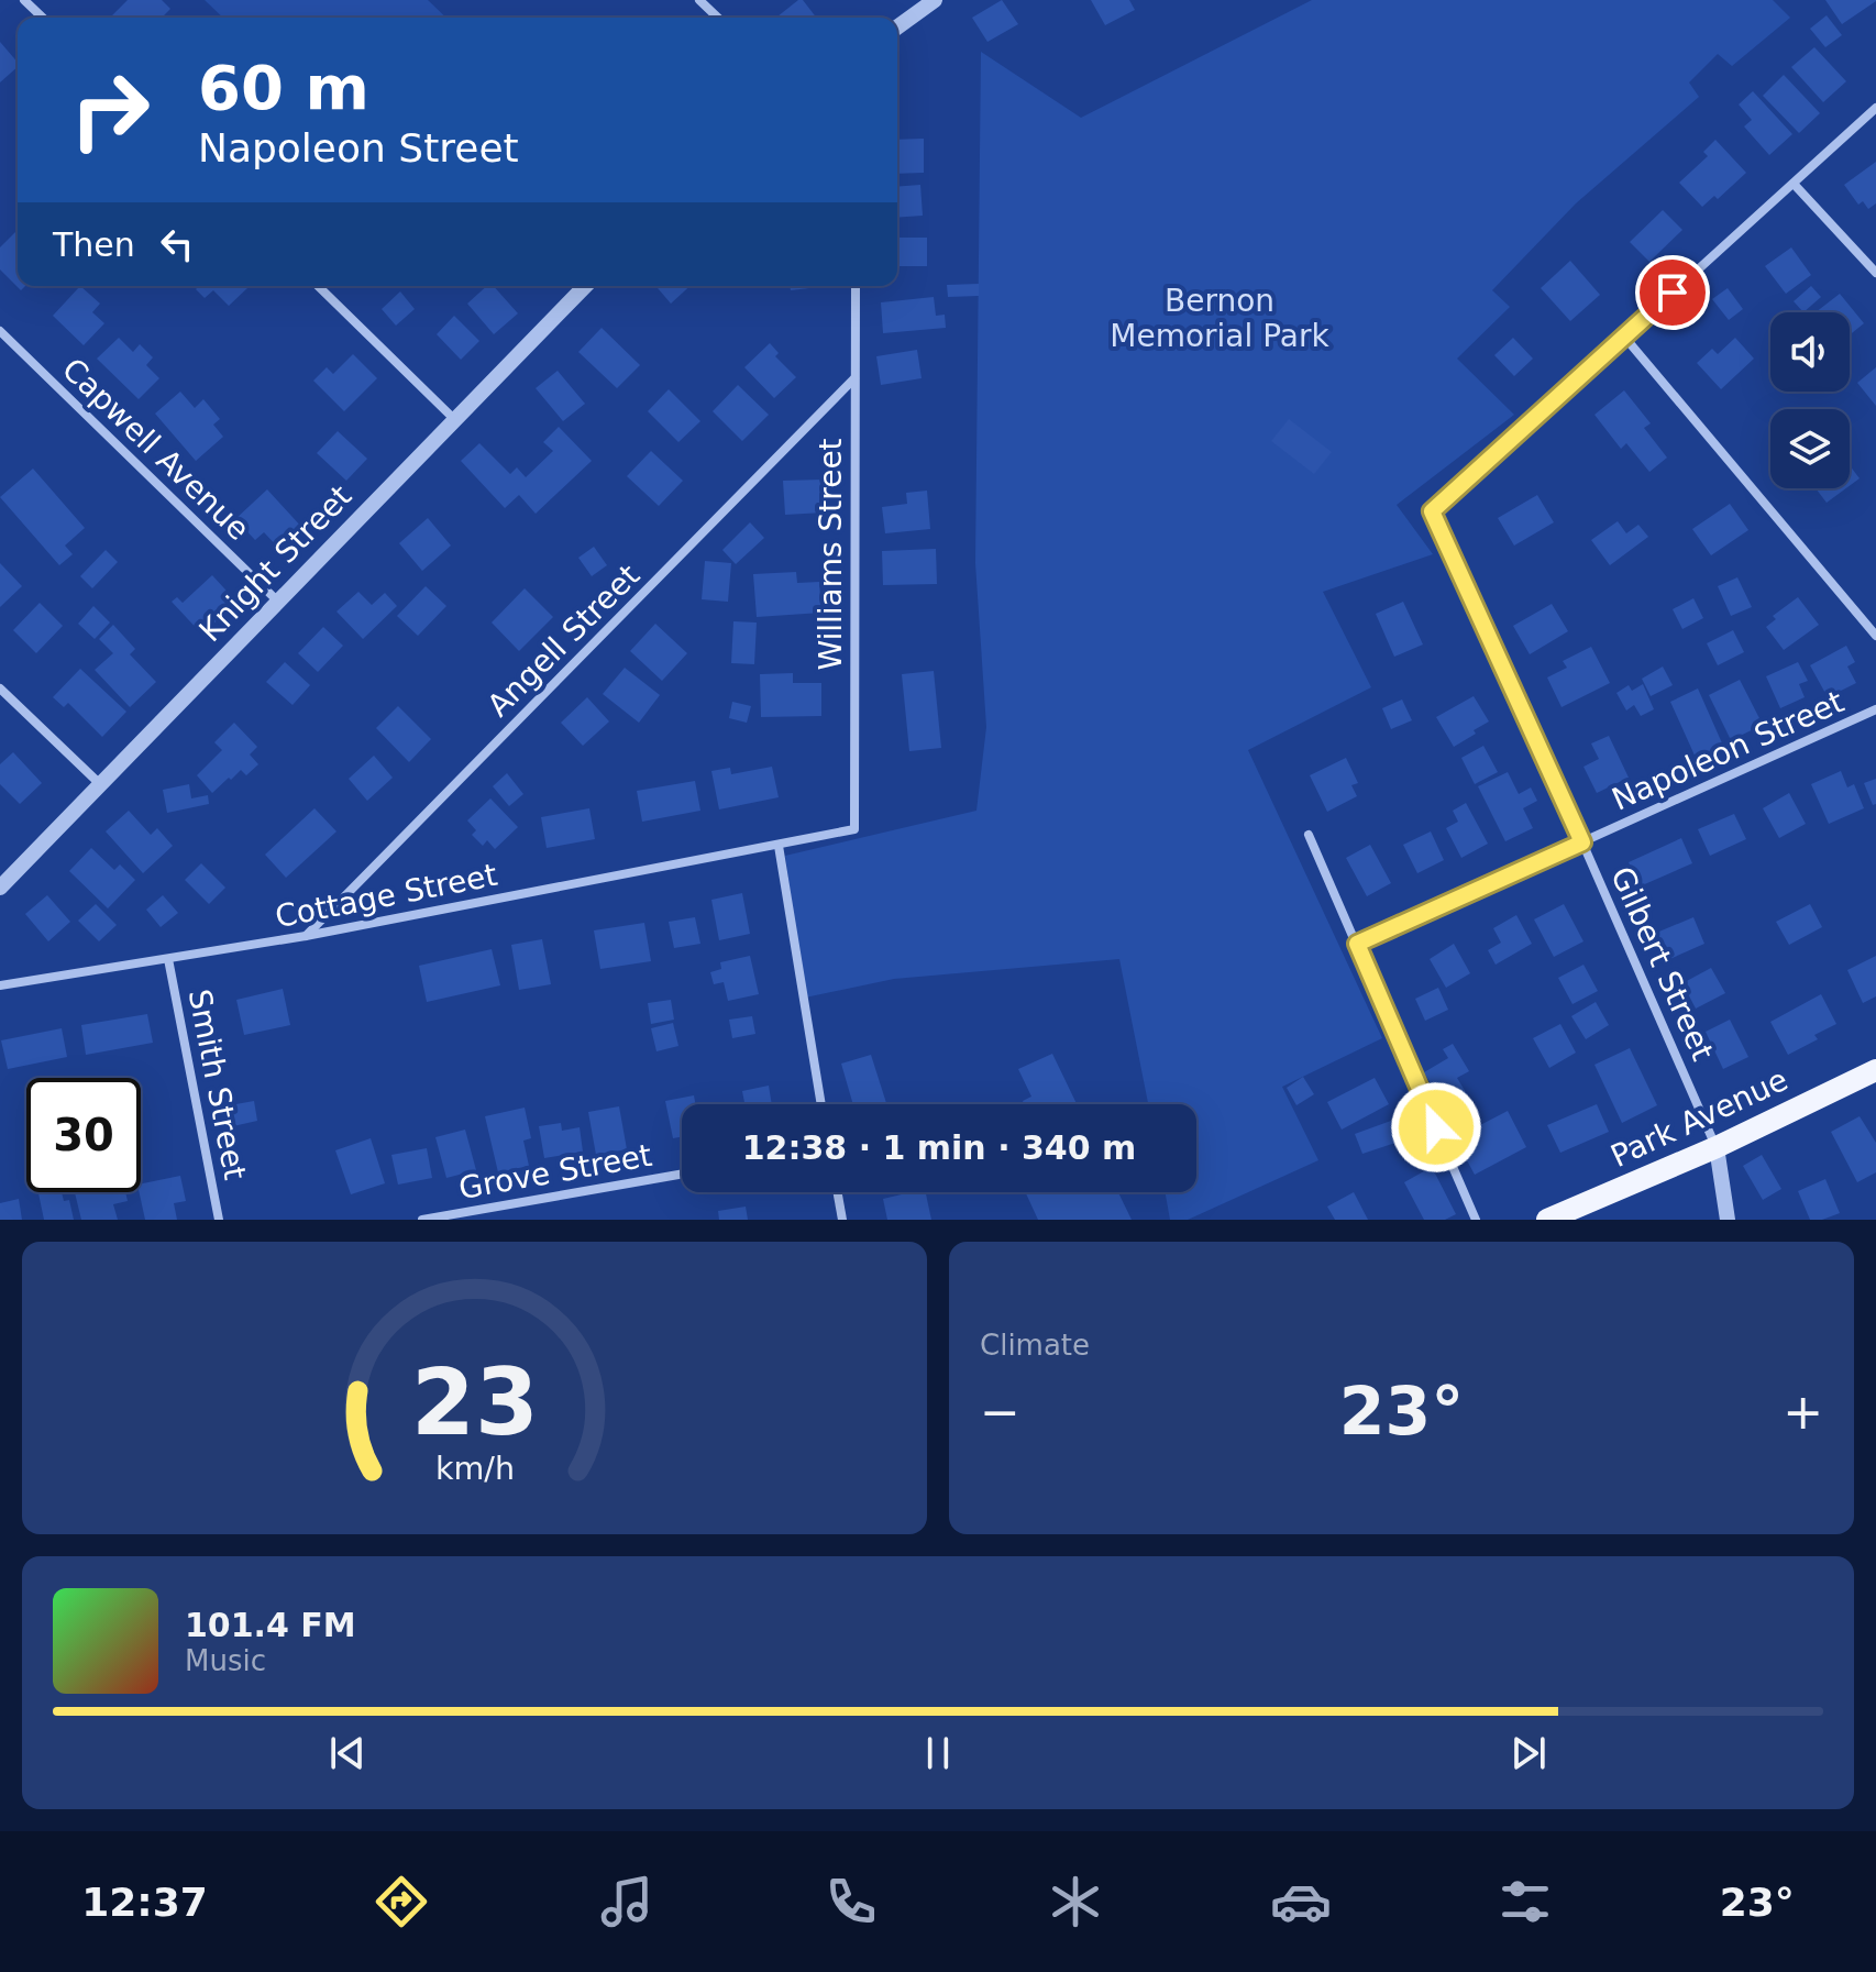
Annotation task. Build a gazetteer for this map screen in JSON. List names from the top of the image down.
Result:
{
  "streets": {
    "main road": ["Park Avenue"],
    "street": [
      "Capwell Avenue",
      "Williams Street",
      "Knight Street",
      "Angell Street",
      "Napoleon Street",
      "Cottage Street",
      "Gilbert Street",
      "Smith Street",
      "Grove Street"
    ]
  },
  "crossings": [
    ["Capwell Avenue", "Knight Street"],
    ["Williams Street", "Angell Street"],
    ["Williams Street", "Cottage Street"],
    ["Angell Street", "Cottage Street"],
    ["Napoleon Street", "Gilbert Street"],
    ["Cottage Street", "Smith Street"],
    ["Gilbert Street", "Park Avenue"]
  ],
  "parks": ["Bernon Memorial Park"],
  "page": {
    "turn": ["60 m", "Napoleon Street"],
    "then": "Then",
    "limit": "30",
    "trip": "12:38 · 1 min · 340 m",
    "tile": "Climate",
    "heat": ["−", "23°", "+"],
    "song": ["101.4 FM", "Music"],
    "tabs": ["12:37", "23°"],
    "gauge": ["23", "km/h"]
  }
}
